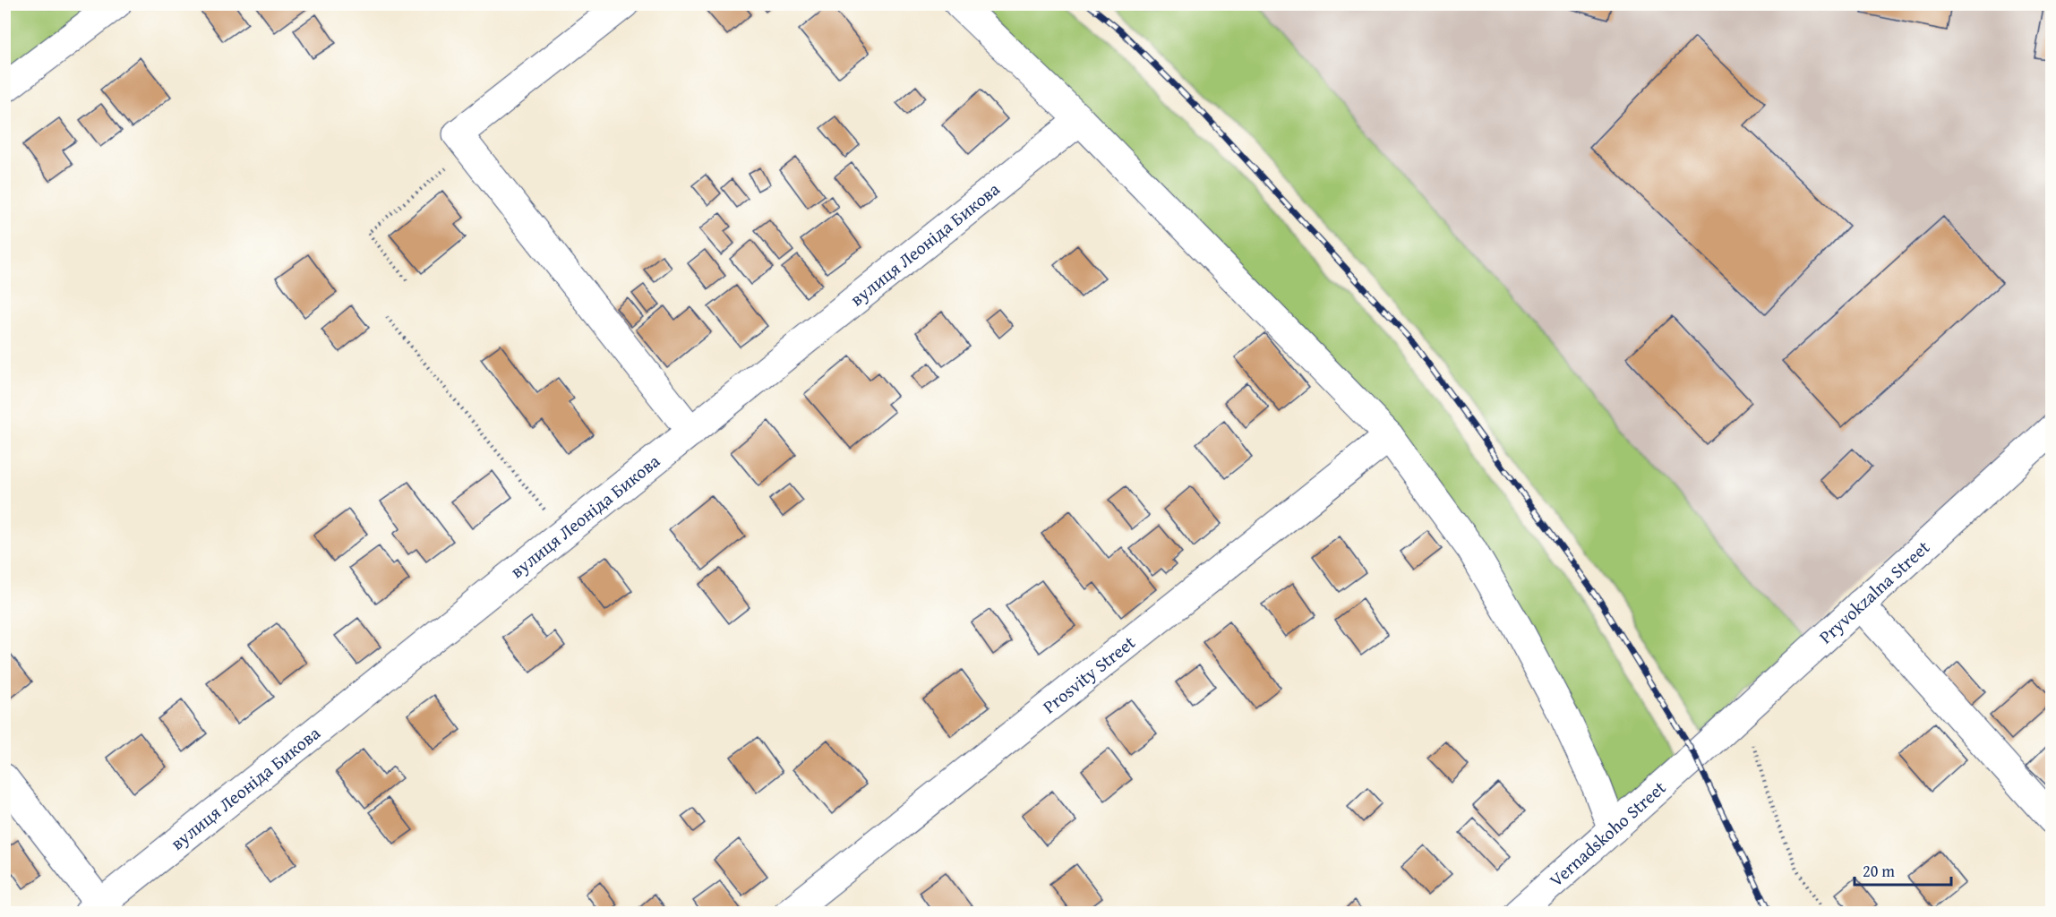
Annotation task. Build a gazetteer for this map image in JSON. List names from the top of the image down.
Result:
{
  "streets": {
    "street": [
      "вулиця Леоніда Бикова",
      "Pryvokzalna Street",
      "Prosvity Street",
      "Vernadskoho Street"
    ]
  },
  "crossings": [
    ["Pryvokzalna Street", "Vernadskoho Street"]
  ],
  "scale_bar": "20 m"
}
